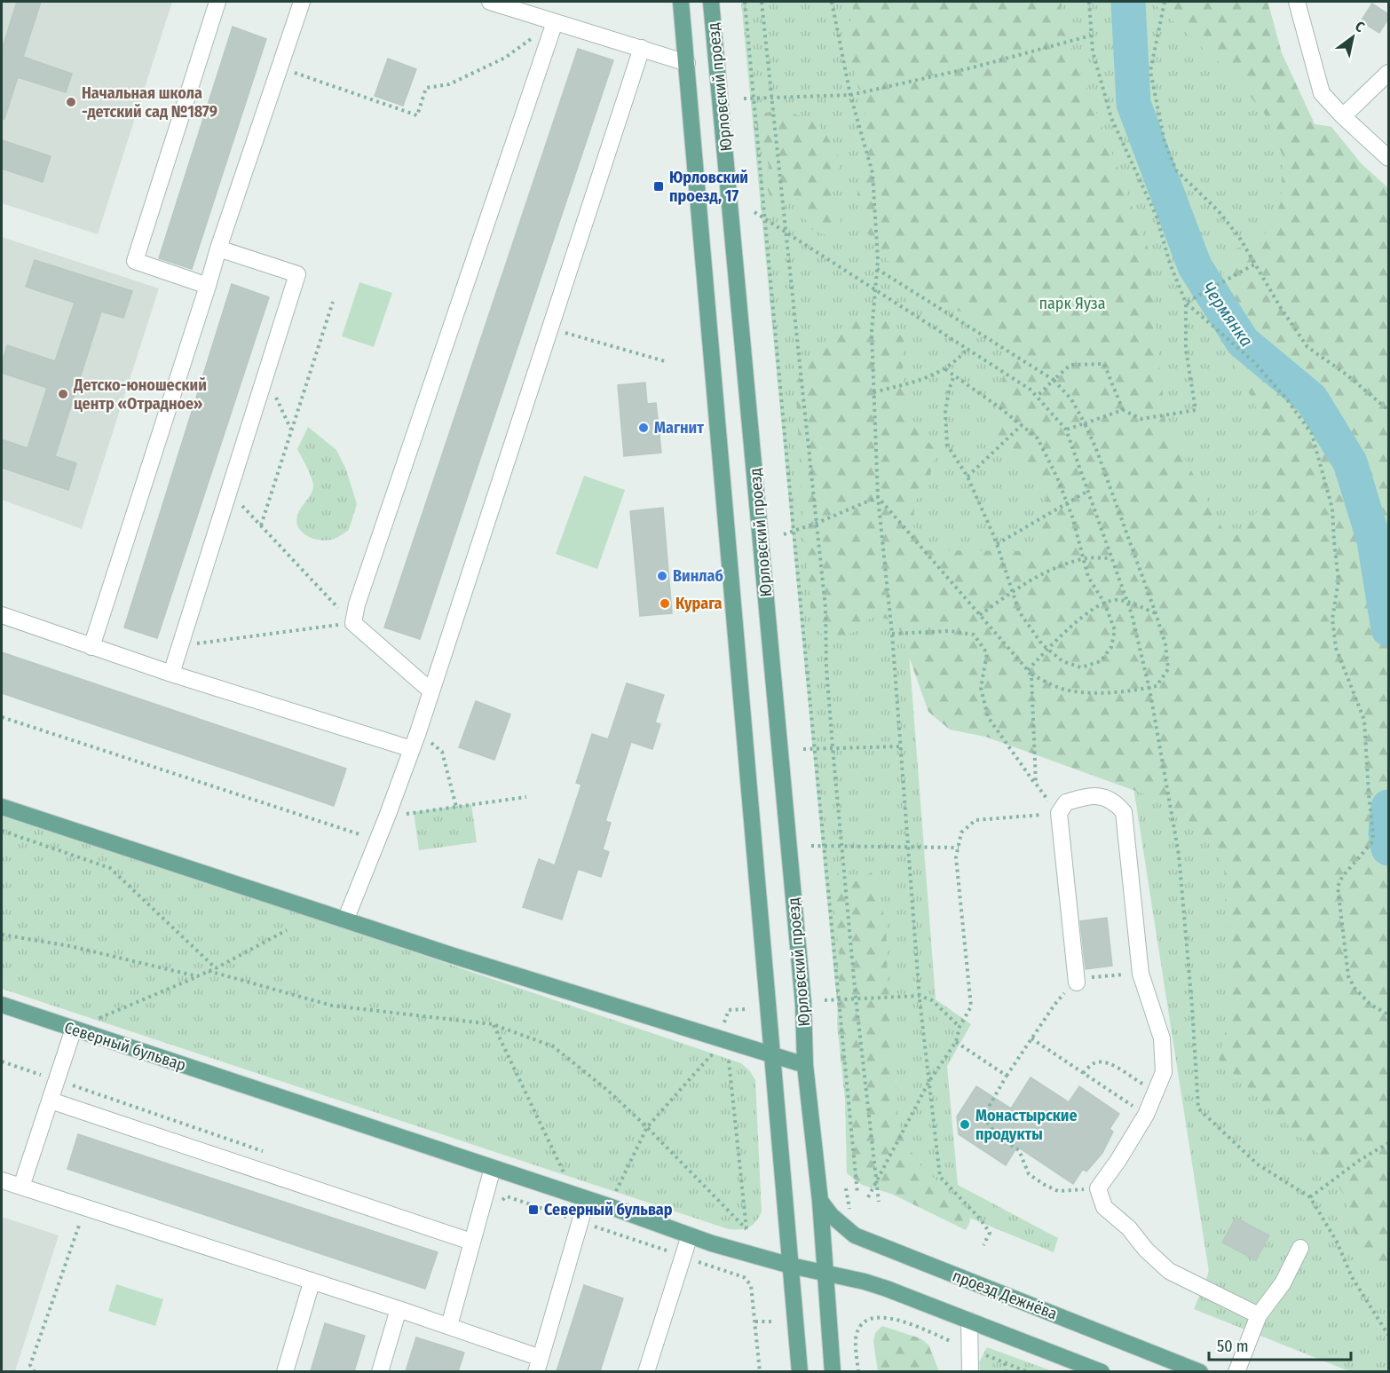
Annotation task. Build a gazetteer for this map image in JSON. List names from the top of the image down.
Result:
{
  "streets": {
    "main road": ["Юрловский проезд", "Северный бульвар", "проезд Дежнёва"]
  },
  "crossings": [
    ["Юрловский проезд", "Северный бульвар"],
    ["Юрловский проезд", "проезд Дежнёва"]
  ],
  "water": ["Чермянка"],
  "parks": ["парк Яуза"],
  "places": {
    "other": [
      "Начальная школа -детский сад №1879",
      "Детско-юношеский центр «Отрадное»",
      "Магнит",
      "Винлаб",
      "Курага",
      "Монастырские продукты"
    ],
    "transit": ["Юрловский проезд, 17", "Северный бульвар"]
  },
  "scale_bar": "50 m",
  "north": "top right"
}
